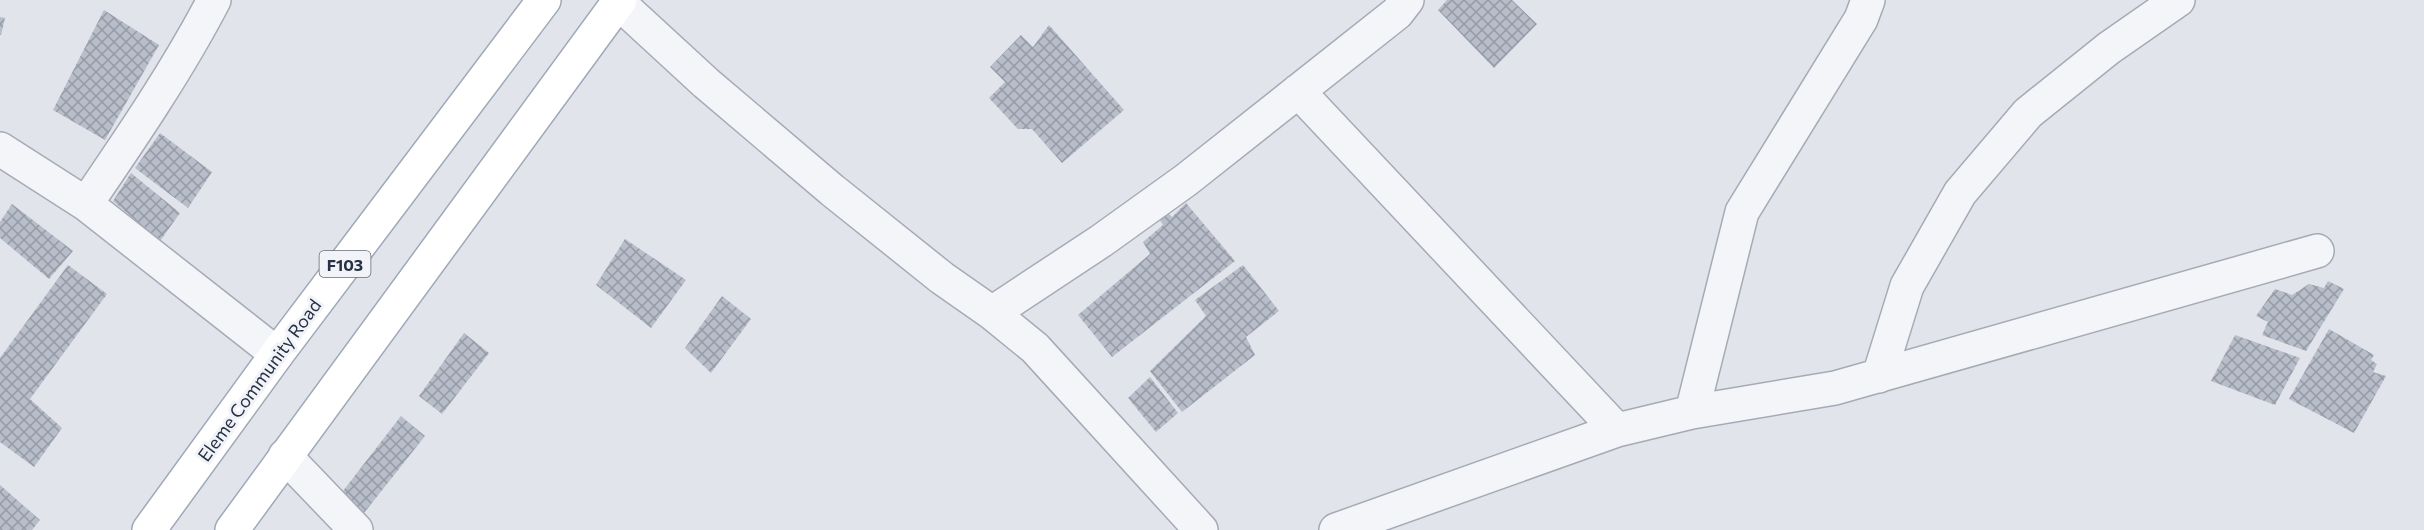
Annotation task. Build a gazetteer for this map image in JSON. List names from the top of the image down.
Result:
{
  "streets": {
    "main road": ["F103", "Eleme Community Road"]
  }
}
